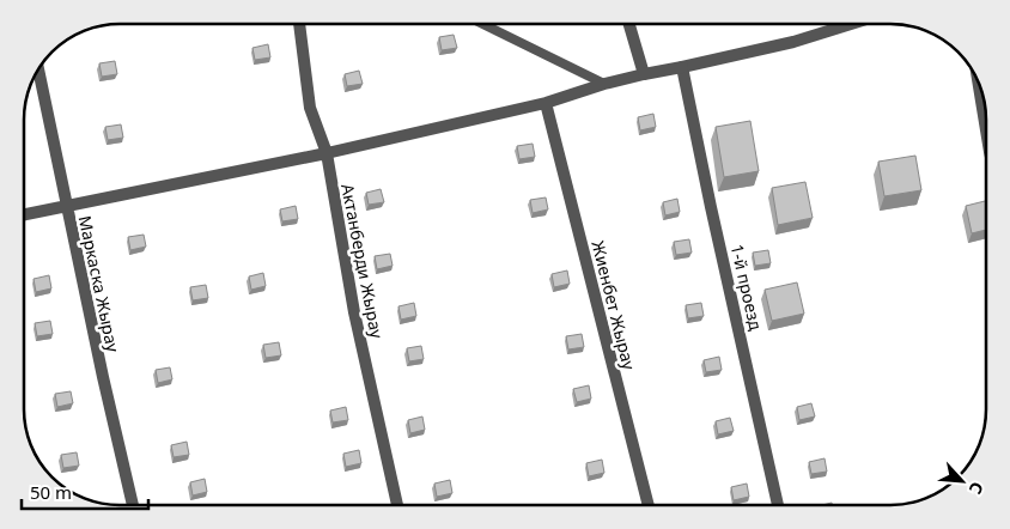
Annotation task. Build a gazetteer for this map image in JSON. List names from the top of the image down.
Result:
{
  "streets": {
    "street": [
      "Актанберди Жырау",
      "Маркаска Жырау",
      "1-й проезд",
      "Жиенбет Жырау"
    ]
  },
  "scale_bar": "50 m",
  "north": "bottom right"
}
